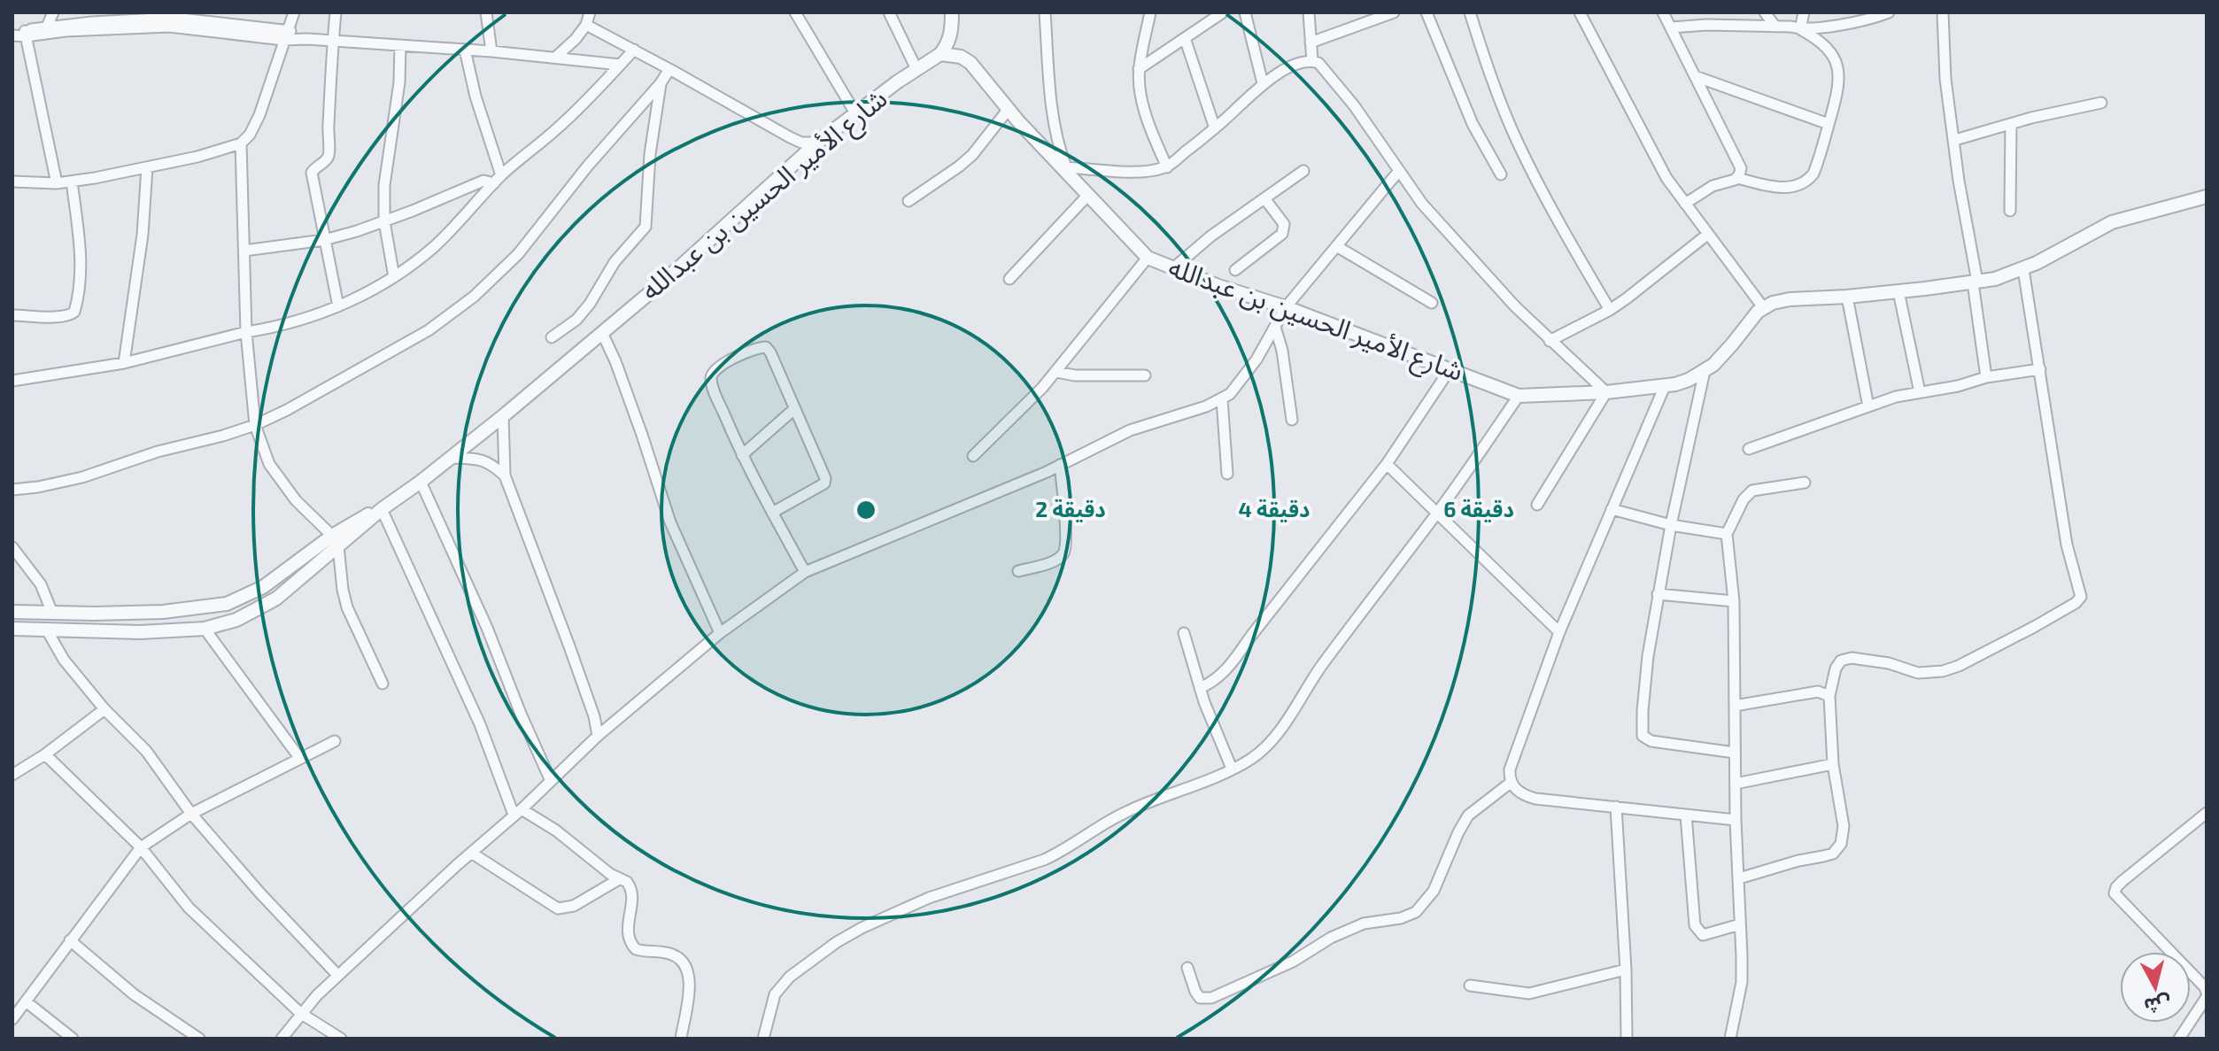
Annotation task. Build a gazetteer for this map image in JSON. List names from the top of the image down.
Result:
{
  "streets": {
    "street": ["شارع الأمير الحسين بن عبدالله"]
  },
  "north": "bottom",
  "rings": ["2 دقيقة", "4 دقيقة", "6 دقيقة"]
}
